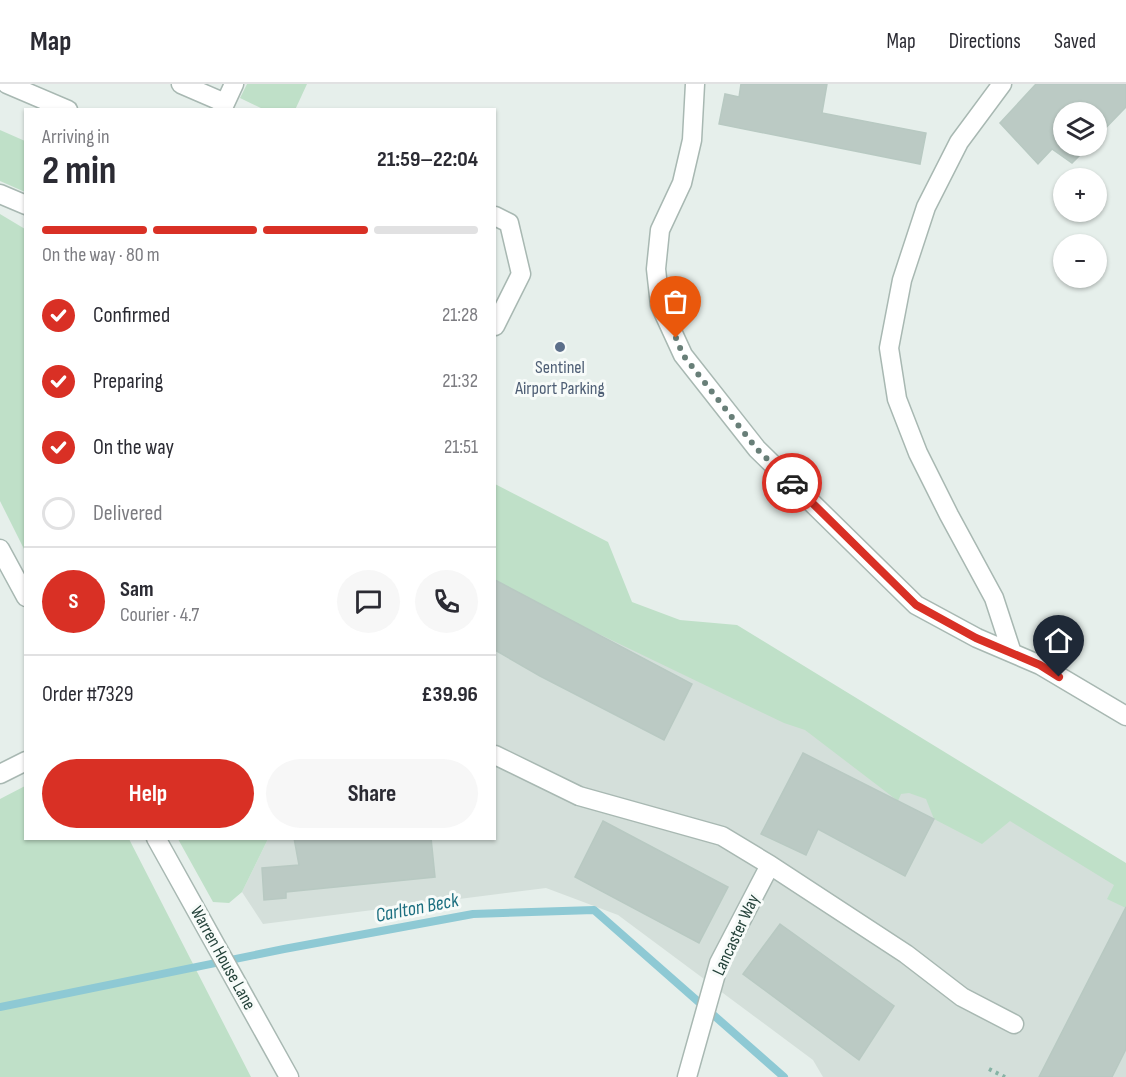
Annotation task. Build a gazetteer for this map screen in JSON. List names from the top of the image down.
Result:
{
  "streets": {
    "street": ["Lancaster Way", "Warren House Lane"]
  },
  "water": ["Carlton Beck"],
  "places": ["Sentinel Airport Parking"],
  "page": {
    "header": "Map",
    "nav": ["Map", "Directions", "Saved"],
    "map_buttons": ["+", "−"],
    "heading": ["2 min", "Arriving in", "21:59–22:04"],
    "panel": [
      "Sam",
      "Courier · 4.7",
      "Order #7329",
      "£39.96"
    ],
    "bar": "On the way · 80 m",
    "list": [
      ["Confirmed", "21:28"],
      ["Preparing", "21:32"],
      ["On the way", "21:51"],
      "Delivered"
    ],
    "round": "S",
    "buttons": ["Help", "Share"]
  }
}
